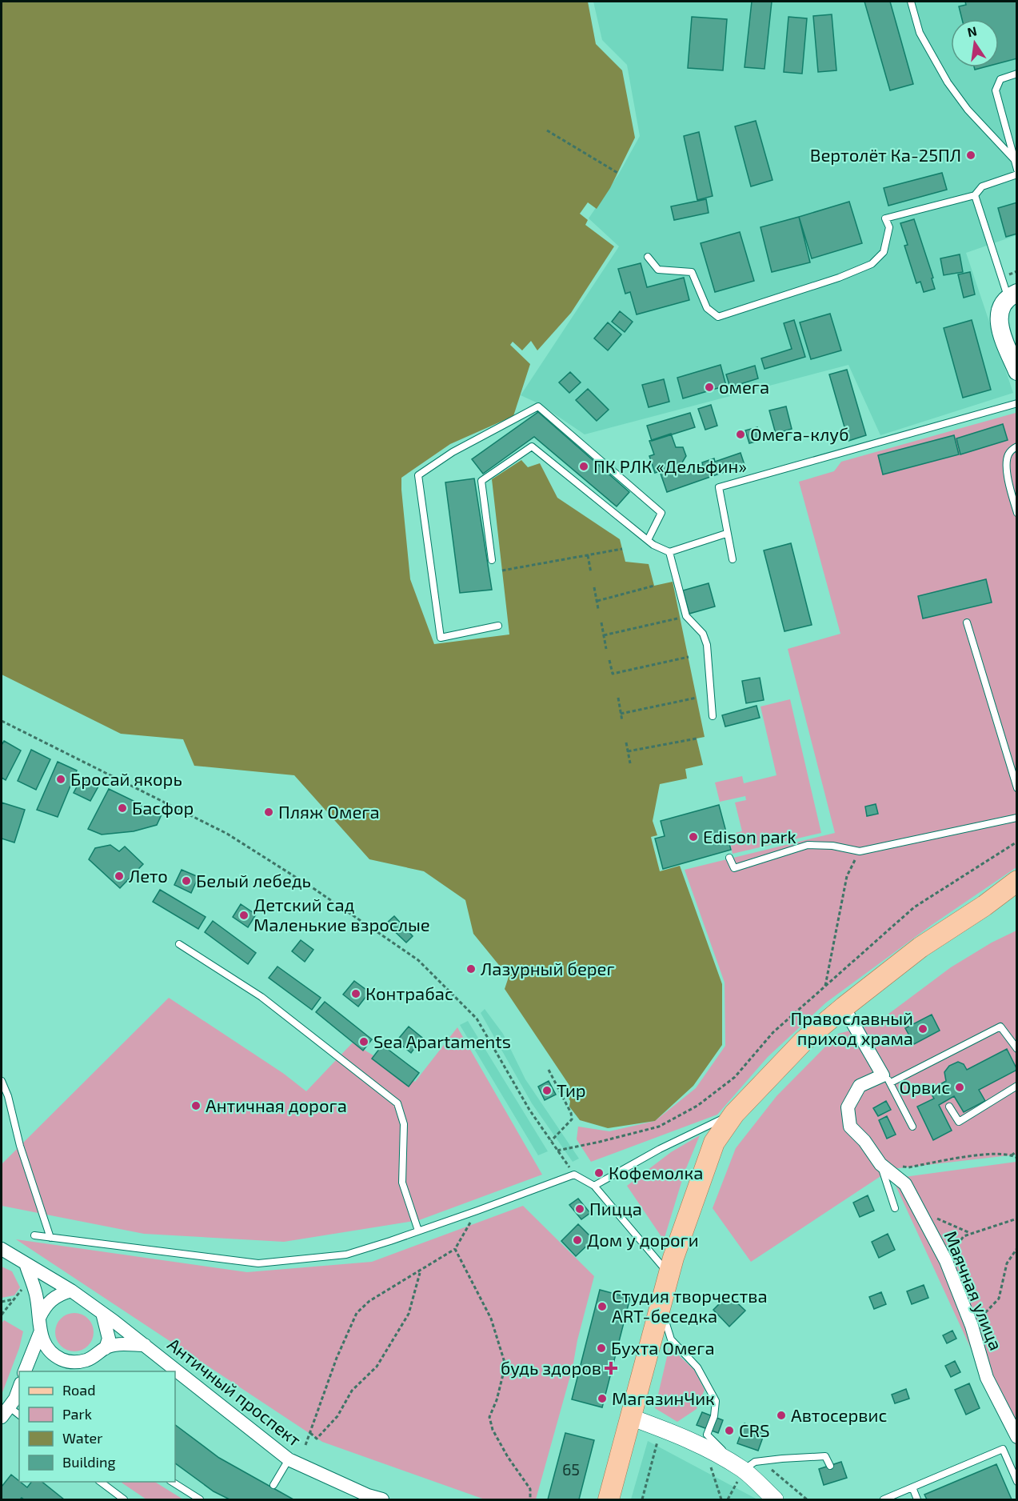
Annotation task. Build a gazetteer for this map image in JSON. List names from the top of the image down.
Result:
{
  "streets": {
    "street": ["Маячная улица", "Античный проспект"]
  },
  "places": {
    "other": [
      "Вертолёт Ка-25ПЛ",
      "омега",
      "Омега-клуб",
      "ПК РЛК «Дельфин»",
      "Бросай якорь",
      "Басфор",
      "Пляж Омега",
      "Edison park",
      "Лето",
      "Белый лебедь",
      "Детский сад Маленькие взрослые",
      "Лазурный берег",
      "Контрабас",
      "Православный приход храма",
      "Sea Apartaments",
      "Орвис",
      "Тир",
      "Античная дорога",
      "Кофемолка",
      "Пицца",
      "Дом у дороги",
      "Студия творчества ART-беседка",
      "Бухта Омега",
      "МагазинЧик",
      "Автосервис",
      "CRS"
    ],
    "health": ["будь здоров"]
  },
  "house_numbers": ["65"],
  "legend": [
    "Road",
    "Park",
    "Water",
    "Building"
  ],
  "north": "top"
}
